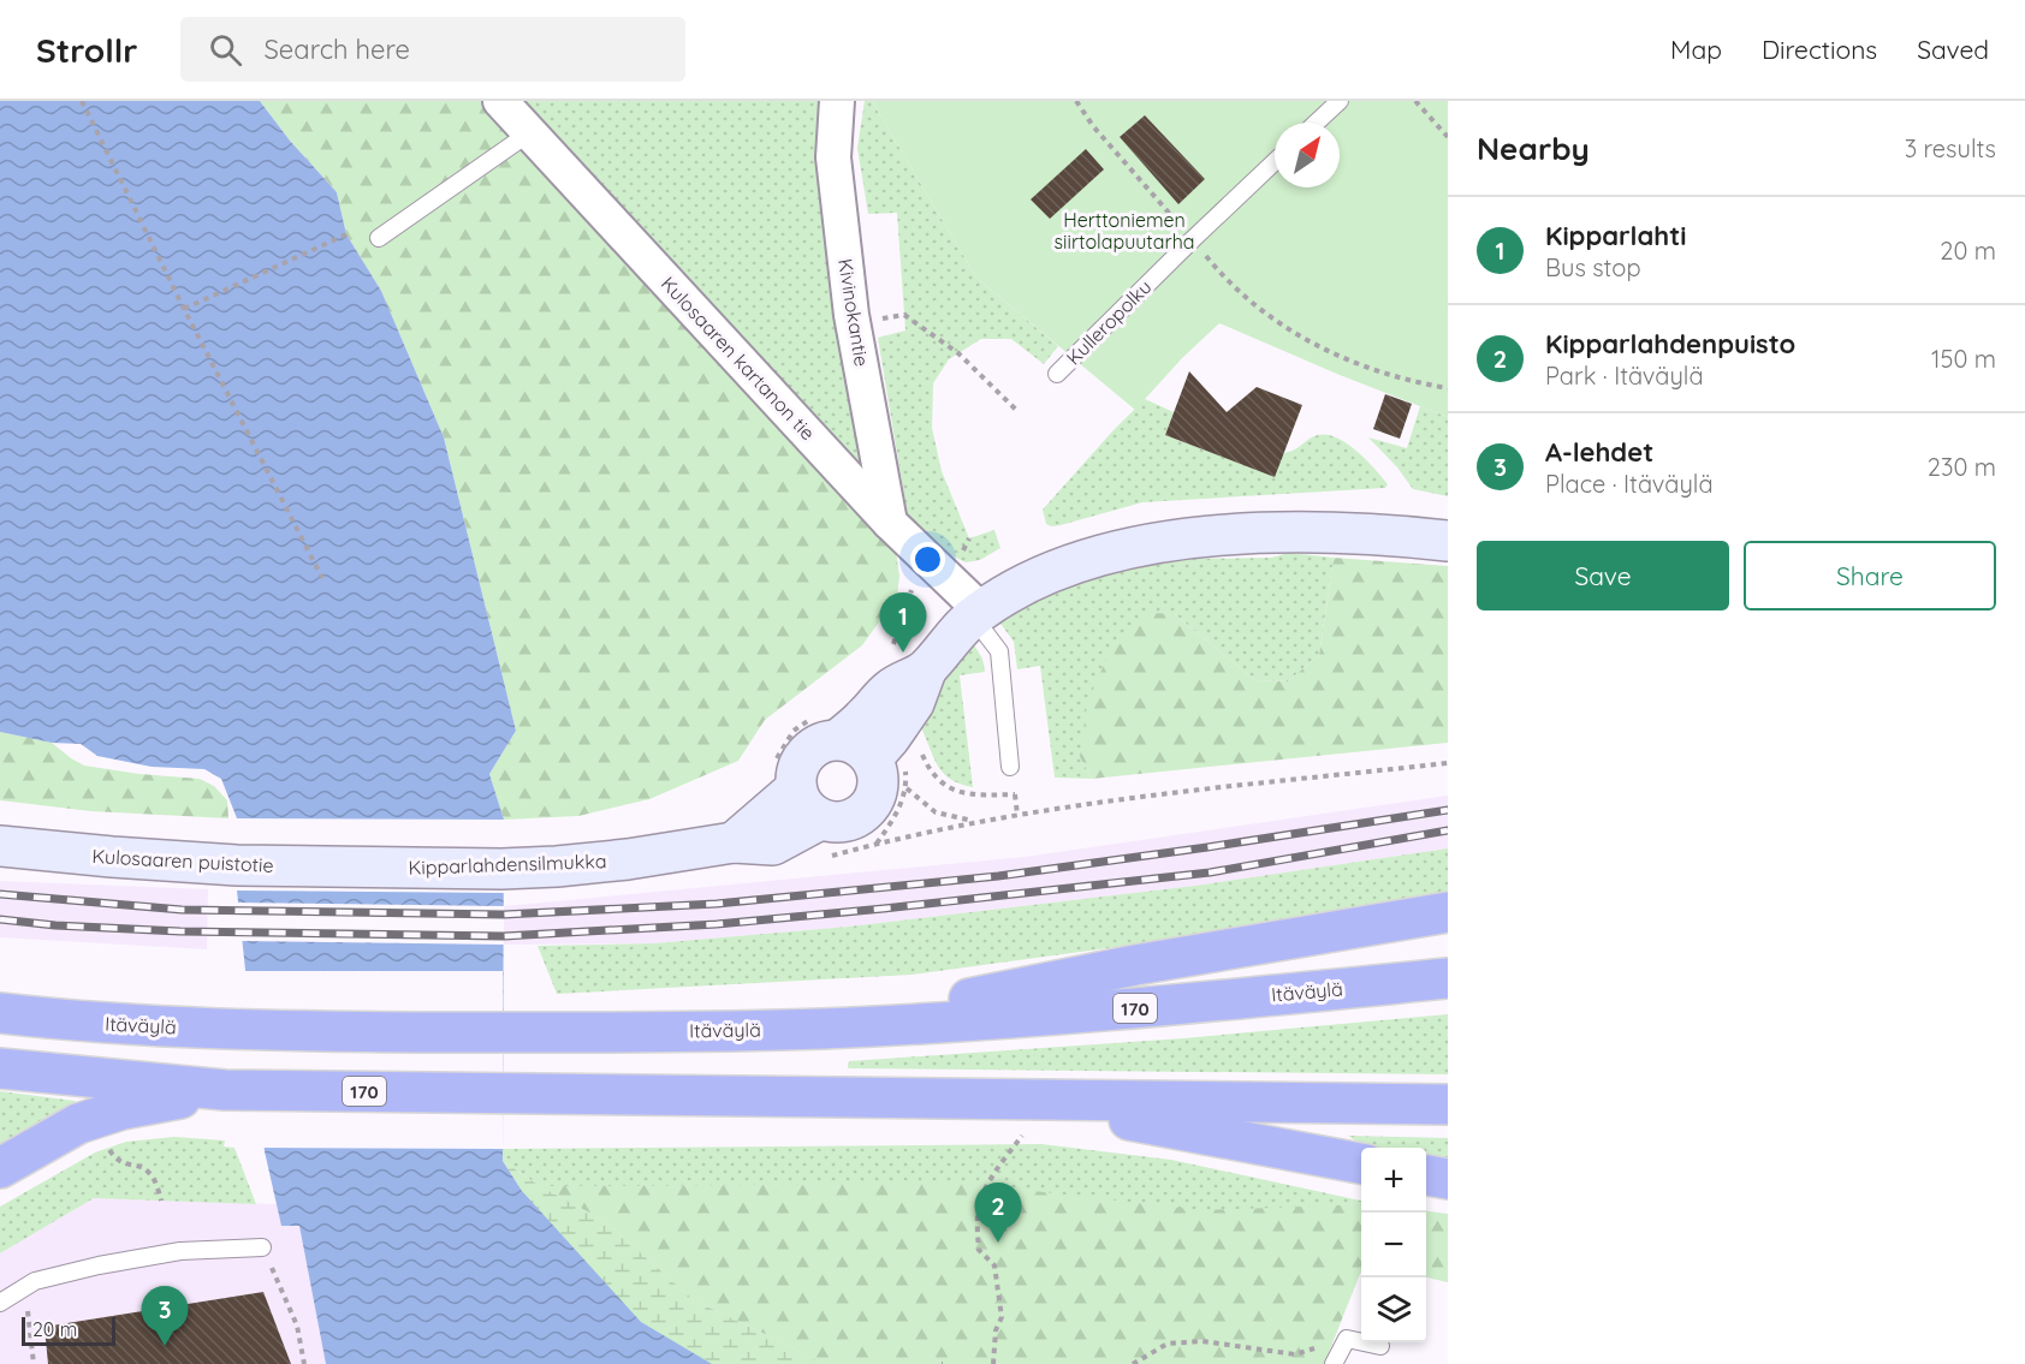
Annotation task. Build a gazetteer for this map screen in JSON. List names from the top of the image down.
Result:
{
  "streets": {
    "highway": ["Itäväylä", "170"],
    "main road": ["Kulosaaren puistotie", "Kipparlahdensilmukka"],
    "street": ["Kivinokantie", "Kulosaaren kartanon tie"],
    "lane": ["Kulleropolku"]
  },
  "crossings": [
    ["Kivinokantie", "Kulosaaren kartanon tie"],
    ["Kulosaaren puistotie", "Kipparlahdensilmukka"]
  ],
  "parks": ["Herttoniemen siirtolapuutarha"],
  "scale_bar": "20 m",
  "north": "top right",
  "page": {
    "header": "Strollr",
    "search": "Search here",
    "nav": ["Map", "Directions", "Saved"],
    "heading": ["Nearby", "3 results"],
    "list": [
      {
        "mark": "1",
        "name": "Kipparlahti",
        "note": "Bus stop",
        "value": "20 m"
      },
      {
        "mark": "2",
        "name": "Kipparlahdenpuisto",
        "note": "Park · Itäväylä",
        "value": "150 m"
      },
      {
        "mark": "3",
        "name": "A-lehdet",
        "note": "Place · Itäväylä",
        "value": "230 m"
      }
    ],
    "buttons": ["Save", "Share"],
    "pins": ["1", "2", "3"],
    "map_buttons": ["+", "−"],
    "scale": "20 m"
  }
}
